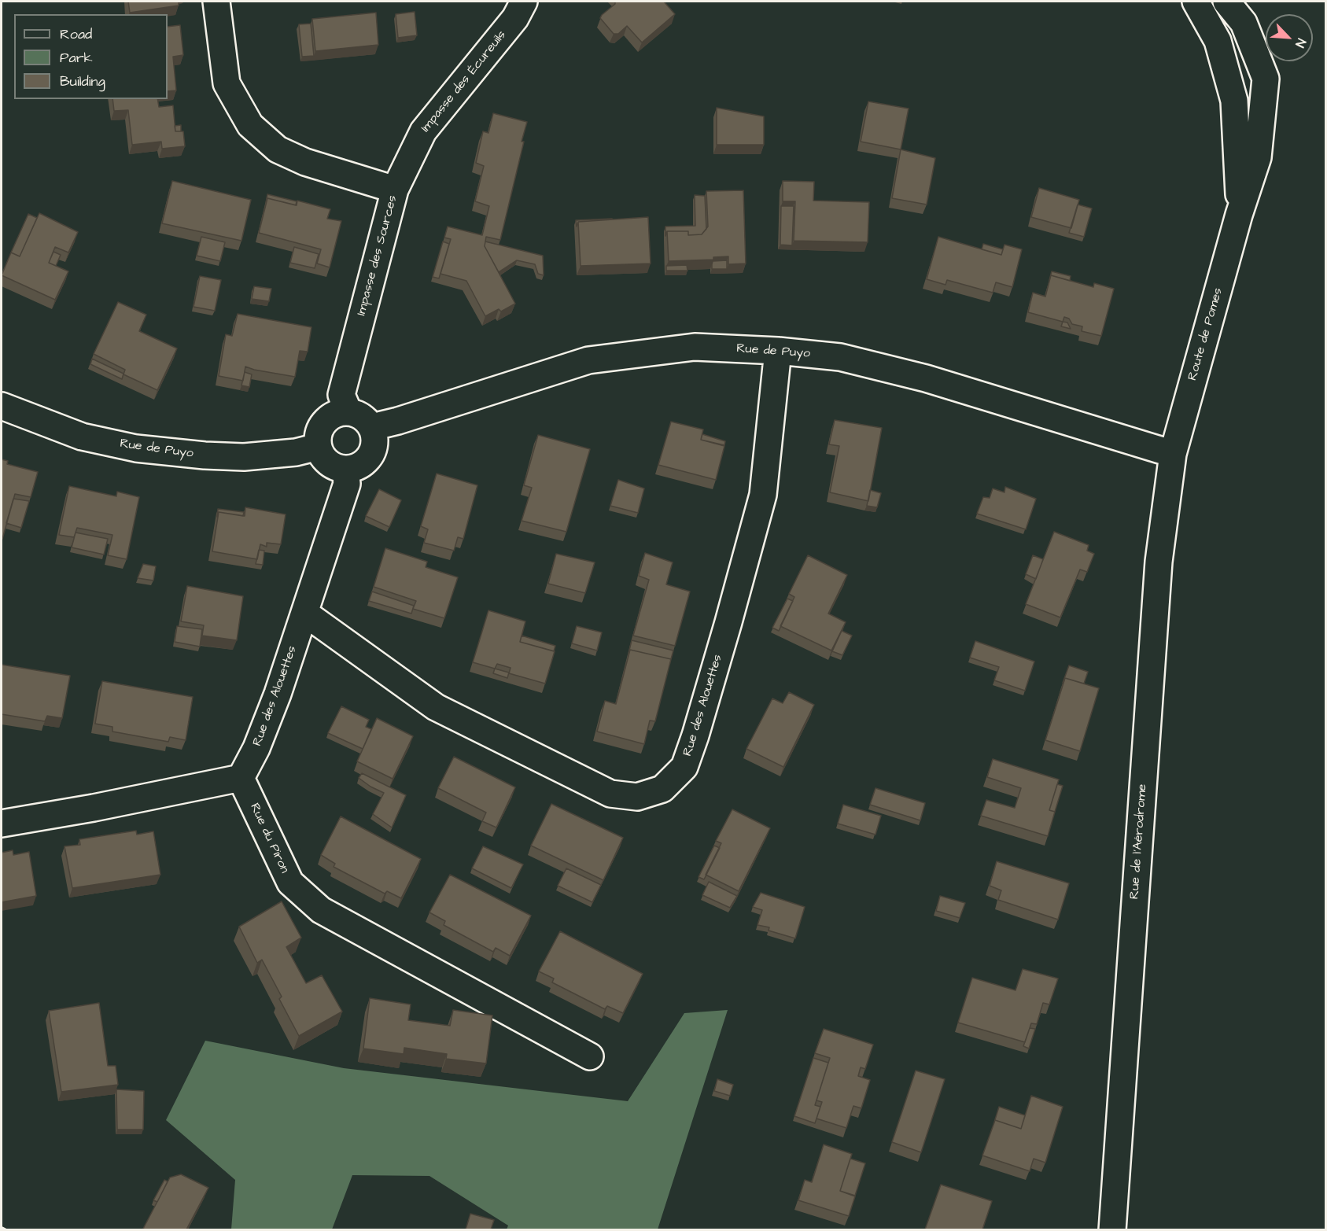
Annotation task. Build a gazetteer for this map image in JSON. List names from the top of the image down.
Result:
{
  "streets": {
    "street": [
      "Impasse des Écureuils",
      "Impasse des Sources",
      "Route de Pomes",
      "Rue de Puyo",
      "Rue des Alouettes",
      "Rue du Piron",
      "Rue de l'Aérodrome"
    ]
  },
  "crossings": [
    ["Impasse des Écureuils", "Impasse des Sources"],
    ["Impasse des Sources", "Rue de Puyo"],
    ["Impasse des Sources", "Rue des Alouettes"],
    ["Route de Pomes", "Rue de Puyo"],
    ["Route de Pomes", "Rue de l'Aérodrome"],
    ["Rue de Puyo", "Rue des Alouettes"],
    ["Rue de Puyo", "Rue de l'Aérodrome"],
    ["Rue des Alouettes", "Rue du Piron"]
  ],
  "legend": ["Road", "Park", "Building"],
  "north": "bottom right"
}
